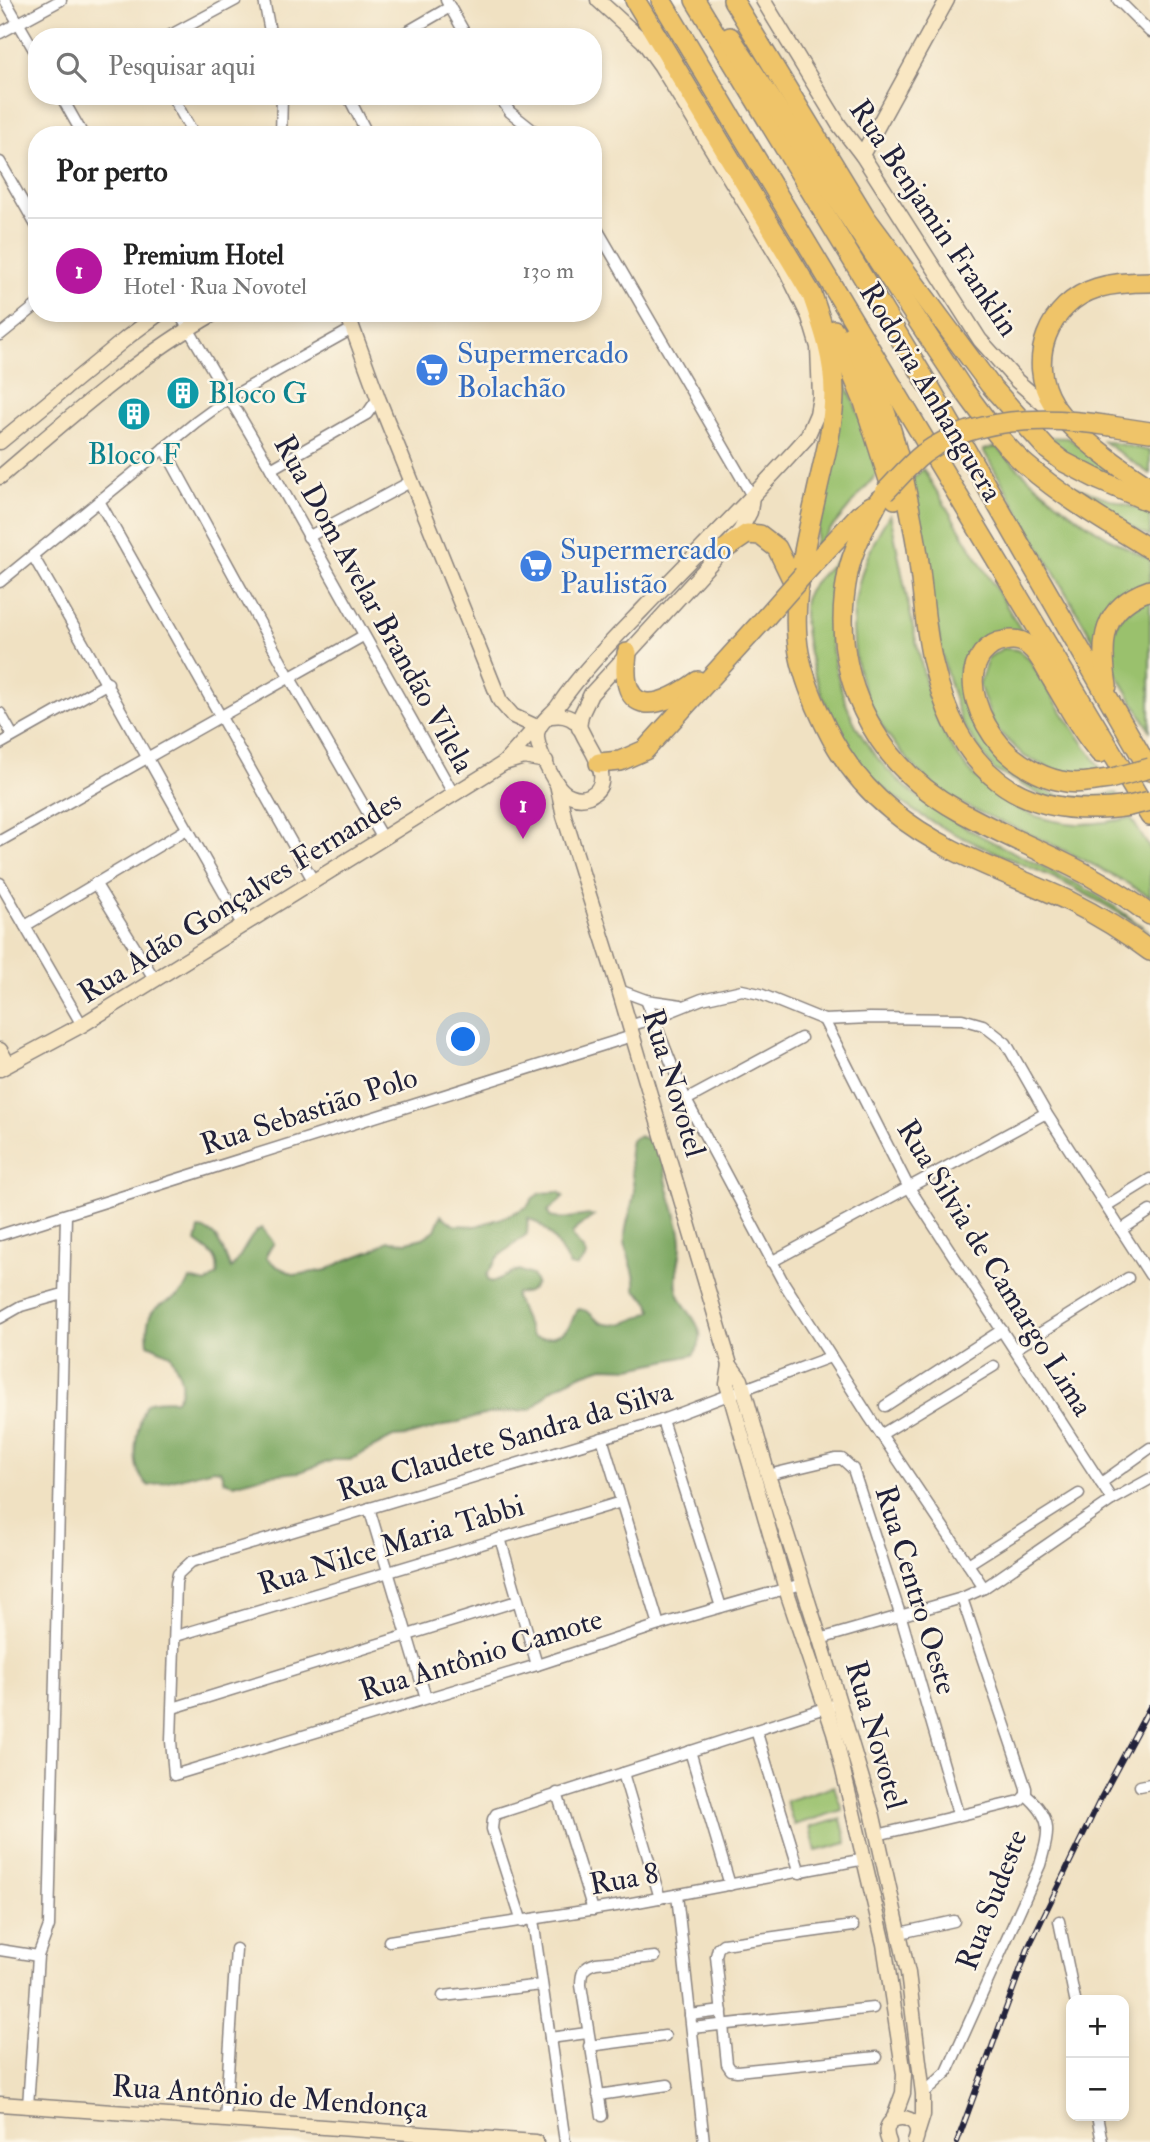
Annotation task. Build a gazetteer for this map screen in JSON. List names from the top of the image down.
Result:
{
  "streets": {
    "highway": ["Rodovia Anhanguera"],
    "street": [
      "Rua Benjamin Franklin",
      "Rua Dom Avelar Brandão Vilela",
      "Rua Adão Gonçalves Fernandes",
      "Rua Novotel",
      "Rua Sebastião Polo",
      "Rua Silvia de Camargo Lima",
      "Rua Claudete Sandra da Silva",
      "Rua Nilce Maria Tabbi",
      "Rua Centro Oeste",
      "Rua Antônio Camote",
      "Rua 8",
      "Rua Sudeste",
      "Rua Antônio de Mendonça"
    ]
  },
  "crossings": [
    ["Rua Dom Avelar Brandão Vilela", "Rua Adão Gonçalves Fernandes"],
    ["Rua Adão Gonçalves Fernandes", "Rua Novotel"],
    ["Rua Novotel", "Rua Sebastião Polo"],
    ["Rua Novotel", "Rua Claudete Sandra da Silva"],
    ["Rua Novotel", "Rua Centro Oeste"],
    ["Rua Novotel", "Rua Antônio Camote"],
    ["Rua Novotel", "Rua 8"],
    ["Rua Novotel", "Rua Sudeste"],
    ["Rua Sebastião Polo", "Rua Silvia de Camargo Lima"],
    ["Rua Claudete Sandra da Silva", "Rua Nilce Maria Tabbi"]
  ],
  "places": {
    "supermarket": ["Supermercado Bolachão", "Supermercado Paulistão"],
    "building": ["Bloco G", "Bloco F"]
  },
  "page": {
    "search": "Pesquisar aqui",
    "heading": "Por perto",
    "list": [
      {
        "mark": "1",
        "name": "Premium Hotel",
        "note": "Hotel · Rua Novotel",
        "value": "130 m"
      }
    ],
    "pins": "1",
    "map_buttons": ["+", "−"]
  }
}
